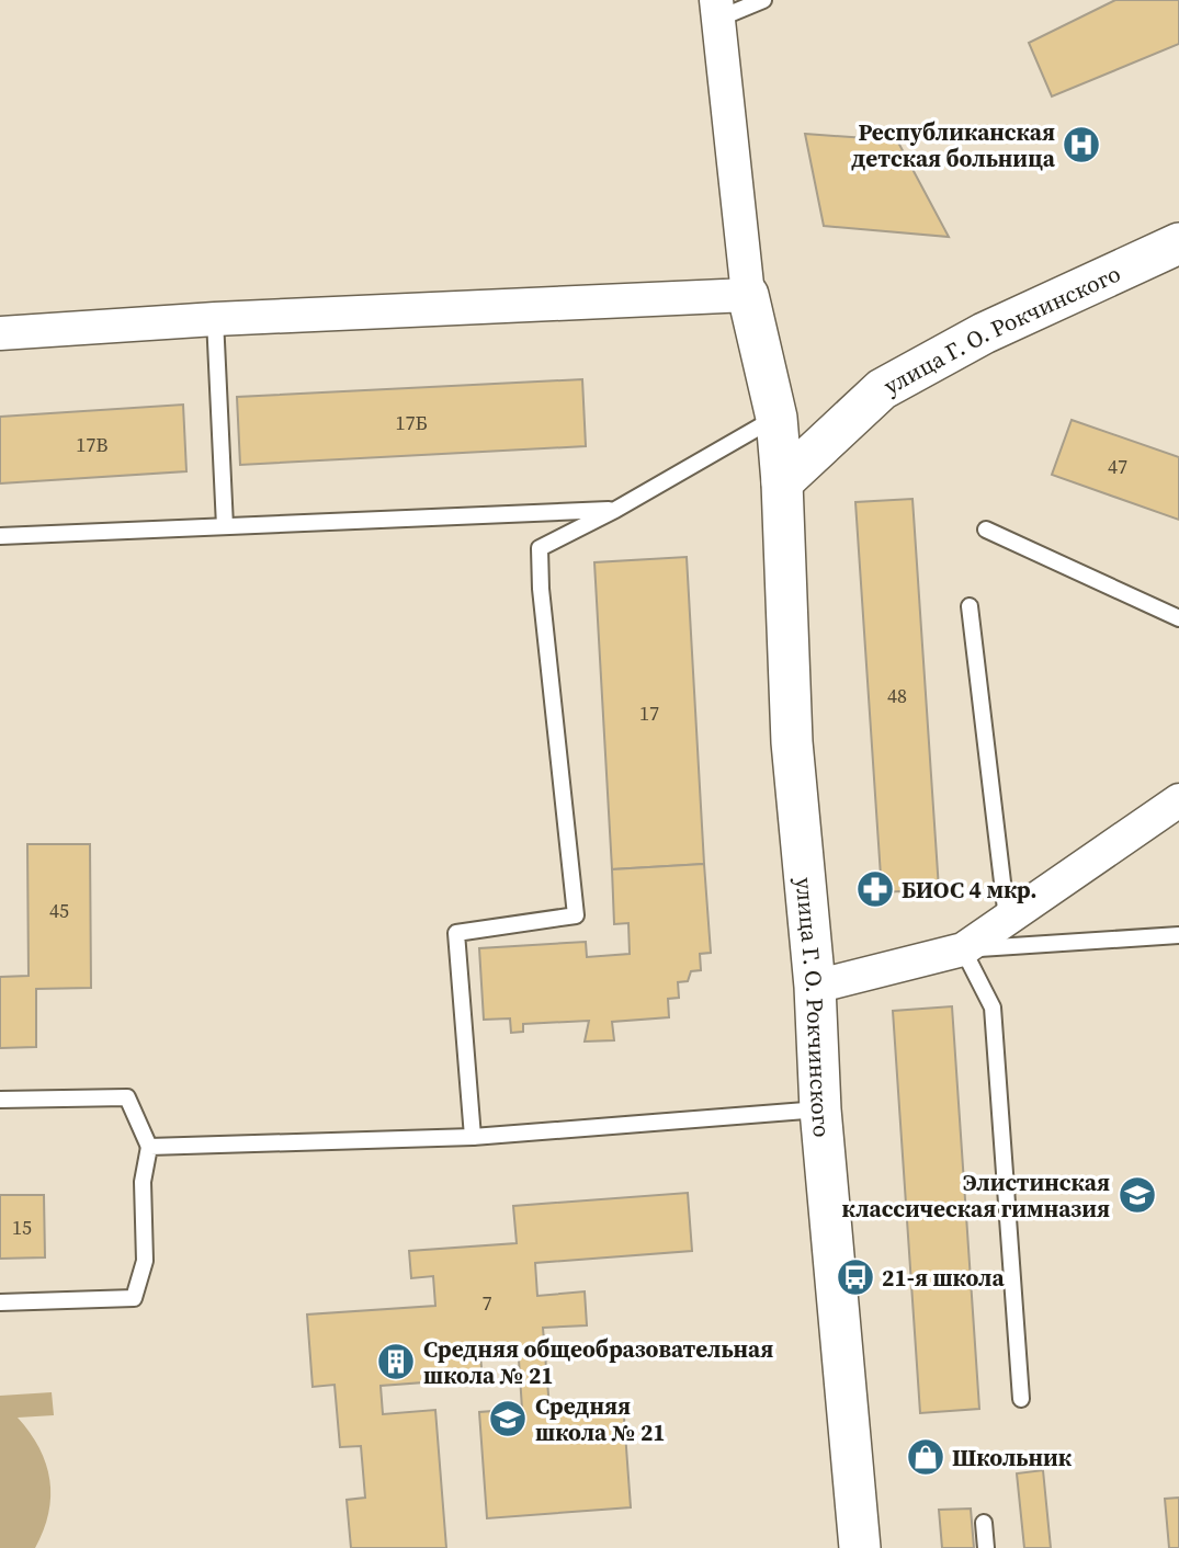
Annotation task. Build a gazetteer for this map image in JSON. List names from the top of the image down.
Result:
{
  "streets": {
    "street": ["улица Г. О. Рокчинского"]
  },
  "places": {
    "hospital": ["Республиканская детская больница"],
    "pharmacy": ["БИОС 4 мкр."],
    "school or university": ["Элистинская классическая гимназия", "Средняя школа № 21"],
    "bus stop": ["21-я школа"],
    "building": ["Средняя общеобразовательная школа № 21"],
    "shop": ["Школьник"]
  },
  "house_numbers": [
    "17Б",
    "17В",
    "47",
    "48",
    "17",
    "45",
    "15",
    "7"
  ]
}
